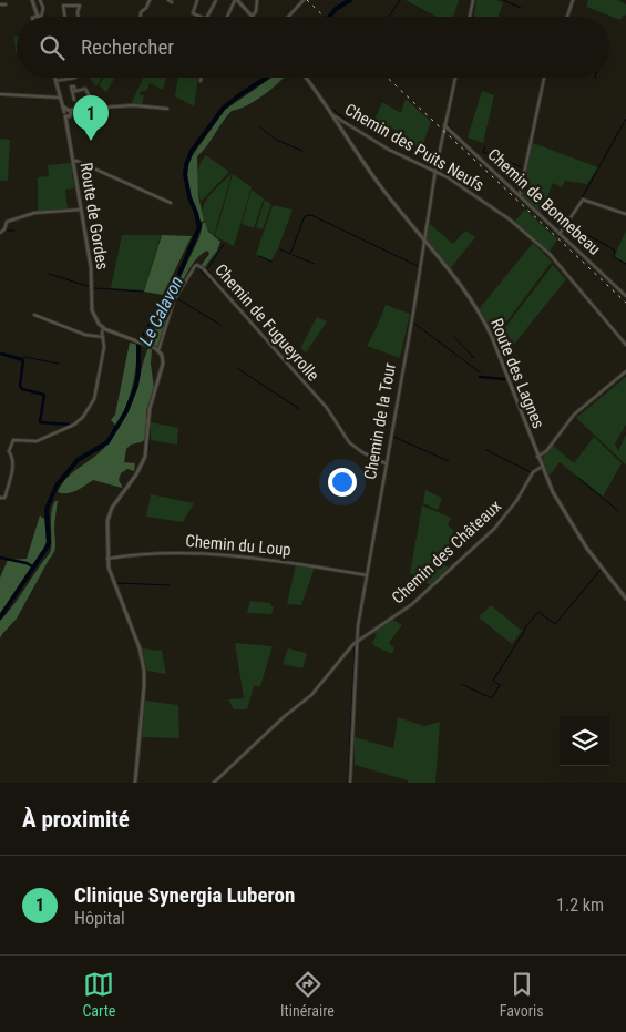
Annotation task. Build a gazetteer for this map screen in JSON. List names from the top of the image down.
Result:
{
  "streets": {
    "street": [
      "Chemin des Puits Neufs",
      "Chemin de Bonnebeau",
      "Route de Gordes",
      "Chemin de Fugueyrolle",
      "Route des Lagnes",
      "Chemin de la Tour",
      "Chemin du Loup",
      "Chemin des Châteaux"
    ]
  },
  "crossings": [
    ["Chemin des Puits Neufs", "Route des Lagnes"],
    ["Chemin des Puits Neufs", "Chemin de la Tour"],
    ["Chemin de Bonnebeau", "Chemin de la Tour"],
    ["Chemin de Fugueyrolle", "Chemin de la Tour"],
    ["Route des Lagnes", "Chemin de la Tour"],
    ["Route des Lagnes", "Chemin des Châteaux"],
    ["Chemin de la Tour", "Chemin du Loup"],
    ["Chemin de la Tour", "Chemin des Châteaux"]
  ],
  "water": ["Le Calavon"],
  "page": {
    "search": "Rechercher",
    "pins": "1",
    "heading": "À proximité",
    "list": [
      {
        "mark": "1",
        "name": "Clinique Synergia Luberon",
        "note": "Hôpital",
        "value": "1.2 km"
      }
    ],
    "nav": ["Carte", "Itinéraire", "Favoris"]
  }
}
